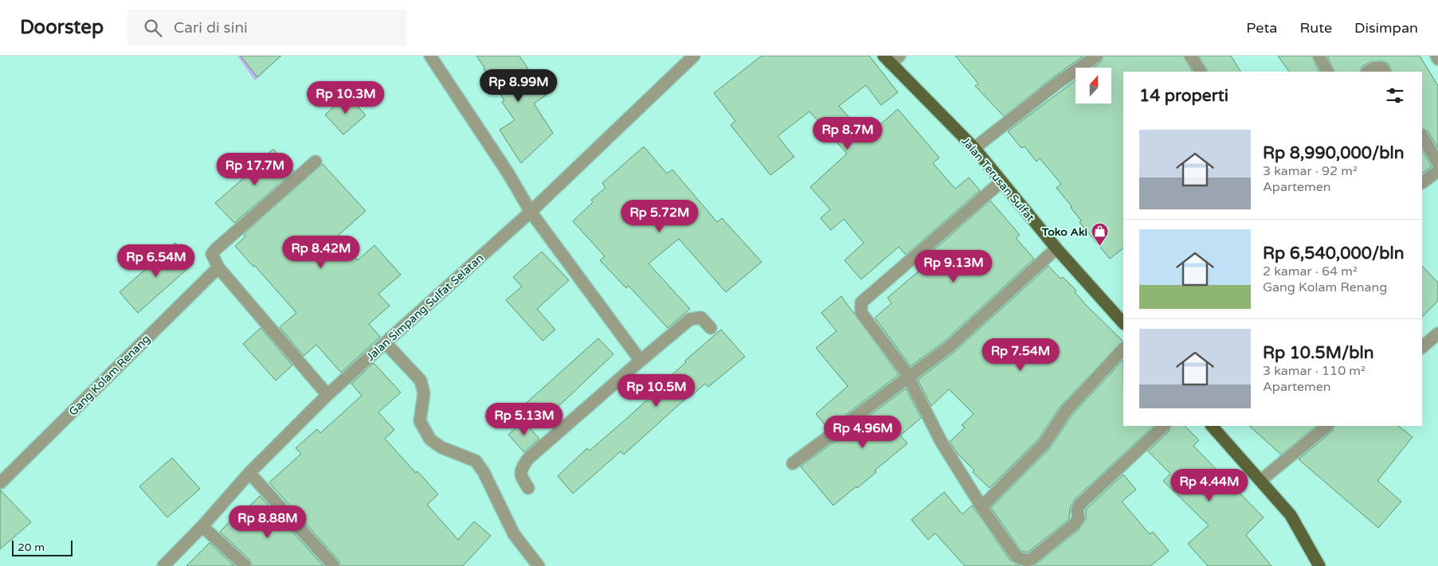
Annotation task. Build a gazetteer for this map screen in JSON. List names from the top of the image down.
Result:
{
  "streets": {
    "main road": ["Jalan Terusan Sulfat"],
    "street": ["Jalan Simpang Sulfat Selatan", "Gang Kolam Renang"]
  },
  "places": {
    "shop": ["Toko Aki"]
  },
  "scale_bar": "20 m",
  "north": "top",
  "page": {
    "header": "Doorstep",
    "search": "Cari di sini",
    "nav": ["Peta", "Rute", "Disimpan"],
    "price": [
      "Rp 8.99M",
      "Rp 10.3M",
      "Rp 8.7M",
      "Rp 17.7M",
      "Rp 5.72M",
      "Rp 8.42M",
      "Rp 6.54M",
      "Rp 9.13M",
      "Rp 7.54M",
      "Rp 10.5M",
      "Rp 5.13M",
      "Rp 4.96M",
      "Rp 4.44M",
      "Rp 8.88M"
    ],
    "heading": "14 properti",
    "list": [
      {
        "name": "Rp 8,990,000/bln",
        "note": "3 kamar · 92 m² · Apartemen"
      },
      {
        "name": "Rp 6,540,000/bln",
        "note": "2 kamar · 64 m² · Gang Kolam Renang"
      },
      {
        "name": "Rp 10.5M/bln",
        "note": "3 kamar · 110 m² · Apartemen"
      }
    ],
    "scale": "20 m"
  }
}
